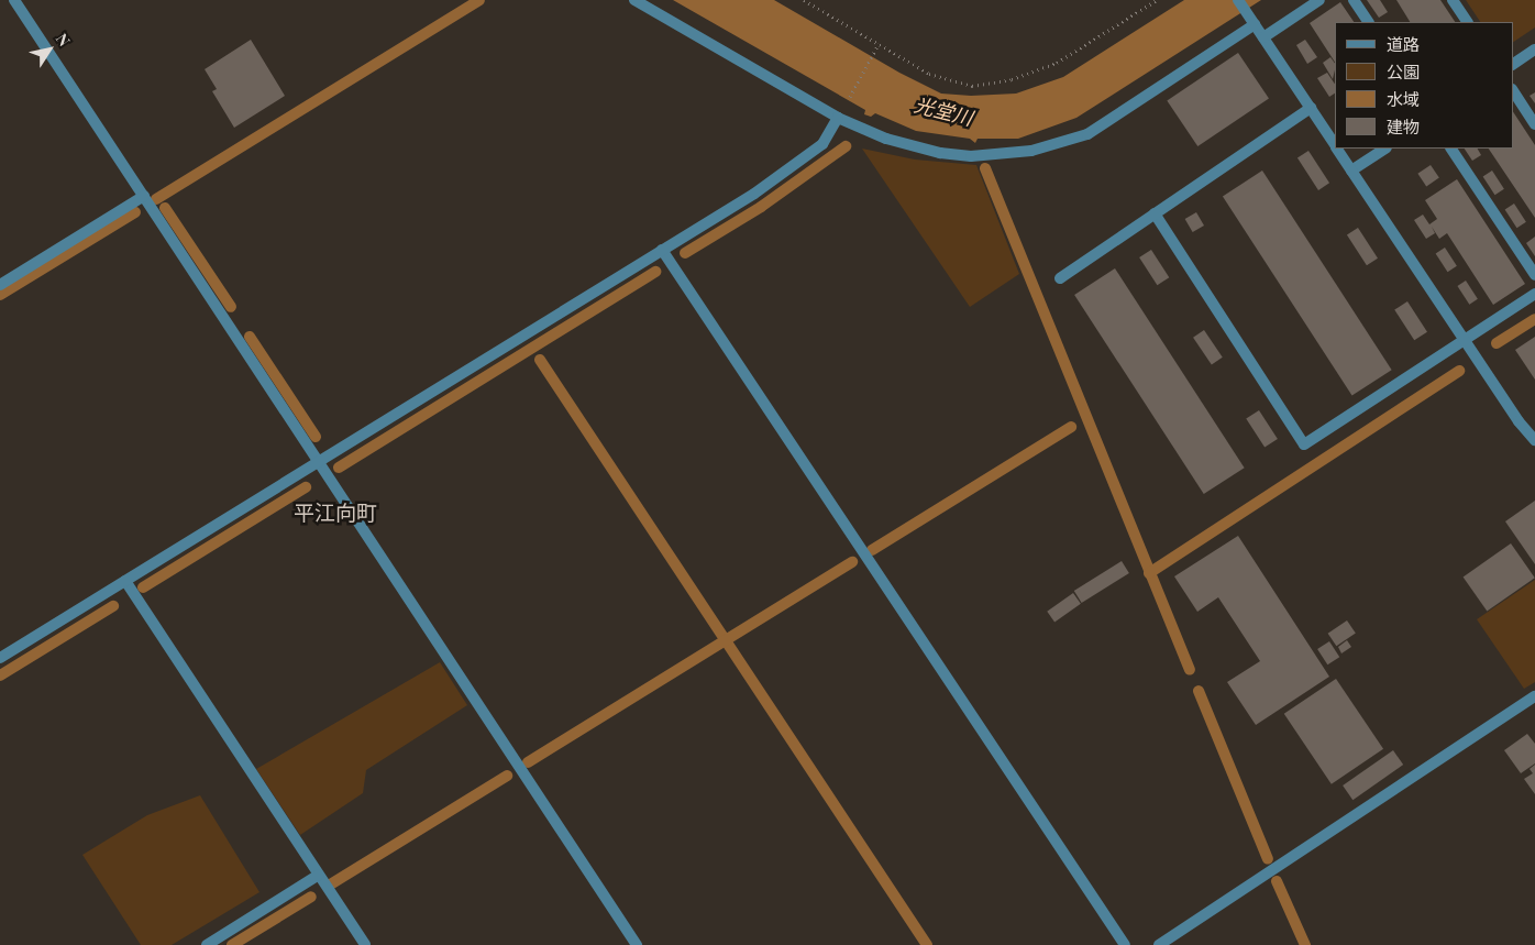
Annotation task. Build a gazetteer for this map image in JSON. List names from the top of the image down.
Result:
{
  "districts": ["平江向町"],
  "water": ["光堂川"],
  "legend": [
    "道路",
    "公園",
    "水域",
    "建物"
  ],
  "north": "top right"
}
